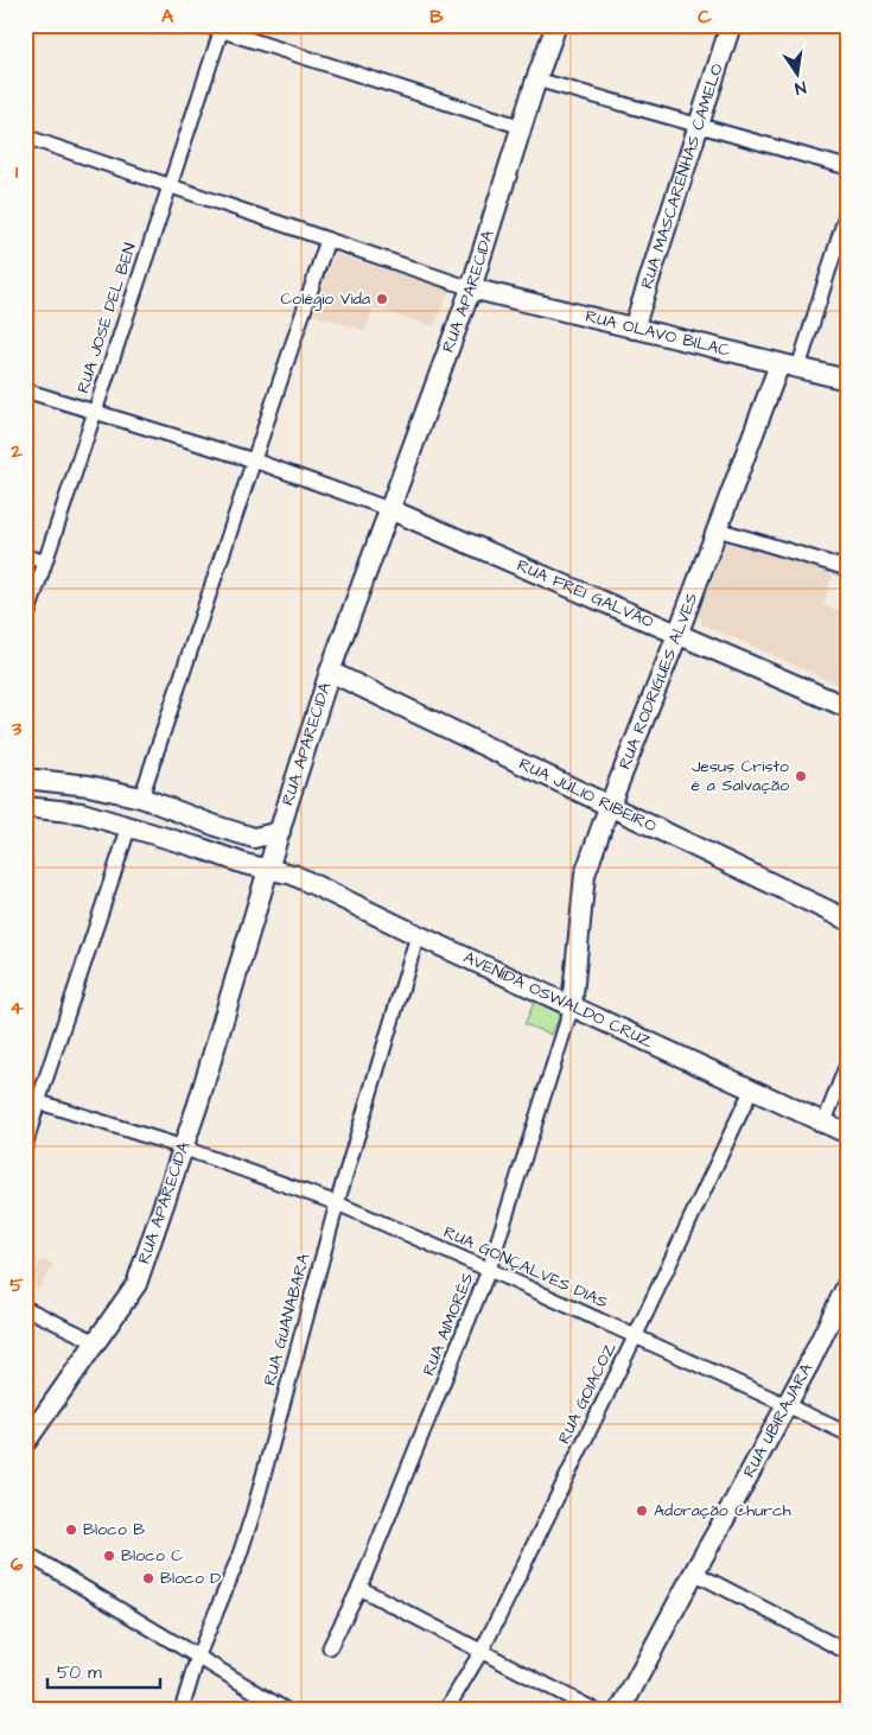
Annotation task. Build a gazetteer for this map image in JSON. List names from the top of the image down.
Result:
{
  "streets": {
    "main road": [
      "RUA MASCARENHAS CAMELO",
      "RUA APARECIDA",
      "RUA OLAVO BILAC",
      "RUA FREI GALVÃO",
      "RUA RODRIGUES ALVES",
      "RUA JÚLIO RIBEIRO",
      "AVENIDA OSWALDO CRUZ",
      "RUA UBIRAJARA"
    ],
    "street": [
      "RUA JOSÉ DEL BEN",
      "RUA GONÇALVES DIAS",
      "RUA GUANABARA",
      "RUA AIMORÉS",
      "RUA GOIACOZ"
    ]
  },
  "crossings": [
    ["RUA MASCARENHAS CAMELO", "RUA OLAVO BILAC"],
    ["RUA APARECIDA", "RUA OLAVO BILAC"],
    ["RUA APARECIDA", "RUA FREI GALVÃO"],
    ["RUA APARECIDA", "RUA JÚLIO RIBEIRO"],
    ["RUA APARECIDA", "AVENIDA OSWALDO CRUZ"],
    ["RUA APARECIDA", "RUA GONÇALVES DIAS"],
    ["RUA OLAVO BILAC", "RUA RODRIGUES ALVES"],
    ["RUA FREI GALVÃO", "RUA RODRIGUES ALVES"],
    ["RUA RODRIGUES ALVES", "RUA JÚLIO RIBEIRO"],
    ["RUA RODRIGUES ALVES", "AVENIDA OSWALDO CRUZ"],
    ["RUA RODRIGUES ALVES", "RUA AIMORÉS"],
    ["AVENIDA OSWALDO CRUZ", "RUA GUANABARA"],
    ["AVENIDA OSWALDO CRUZ", "RUA AIMORÉS"],
    ["AVENIDA OSWALDO CRUZ", "RUA GOIACOZ"],
    ["RUA GONÇALVES DIAS", "RUA GUANABARA"],
    ["RUA GONÇALVES DIAS", "RUA AIMORÉS"],
    ["RUA GONÇALVES DIAS", "RUA GOIACOZ"],
    ["RUA GONÇALVES DIAS", "RUA UBIRAJARA"]
  ],
  "places": [
    "Colégio Vida",
    "Jesus Cristo é a Salvação",
    "Adoração Church",
    "Bloco B",
    "Bloco C",
    "Bloco D"
  ],
  "scale_bar": "50 m",
  "north": "bottom",
  "grid": {
    "columns": ["A", "B", "C"],
    "rows": [
      "1",
      "2",
      "3",
      "4",
      "5",
      "6"
    ]
  }
}
